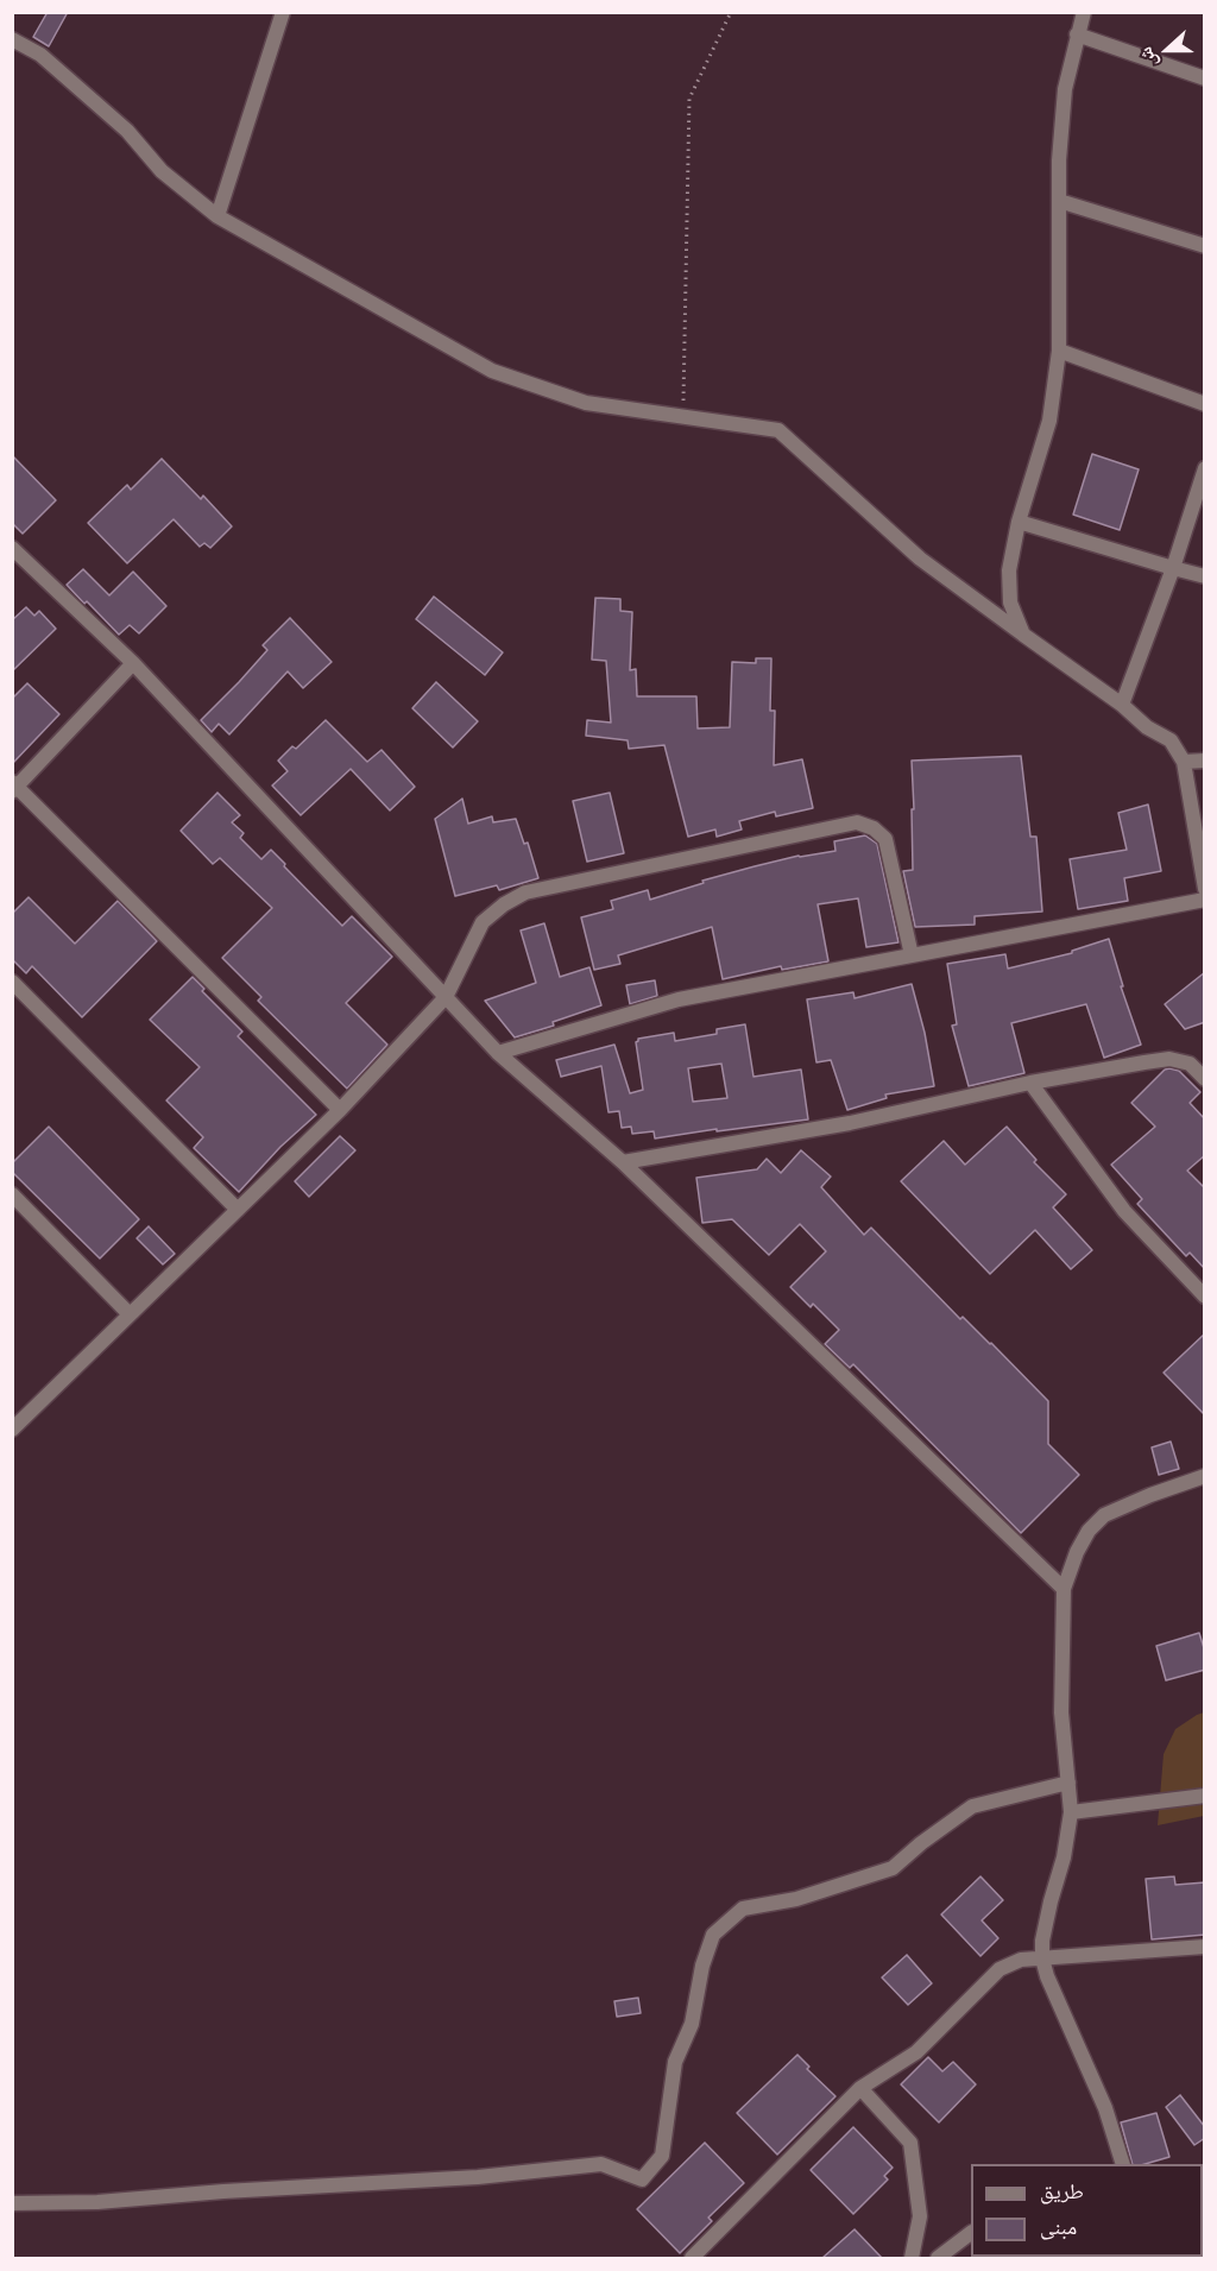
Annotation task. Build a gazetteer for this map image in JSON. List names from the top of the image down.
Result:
{
  "legend": ["طريق", "مبنى"],
  "north": "left"
}
